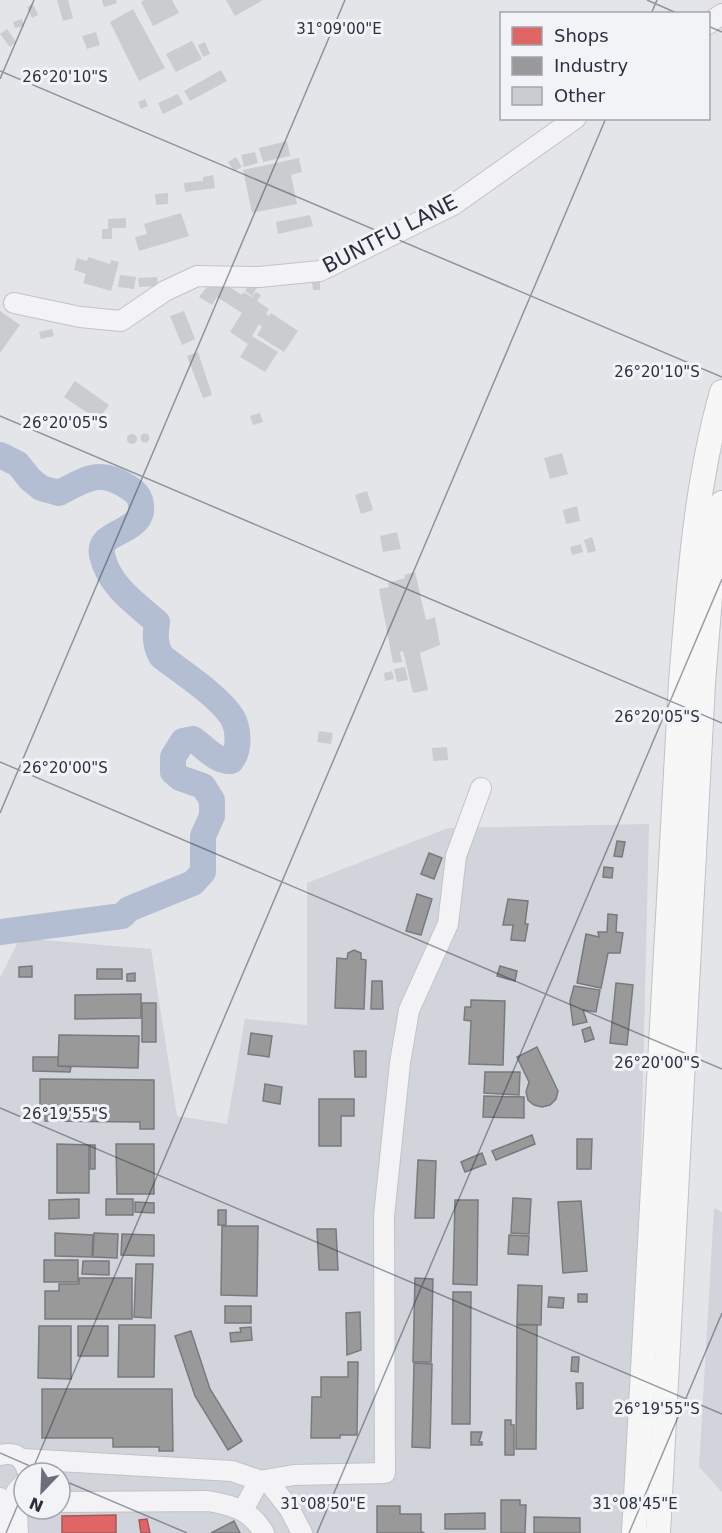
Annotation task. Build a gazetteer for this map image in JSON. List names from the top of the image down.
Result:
{
  "streets": {
    "street": ["BUNTFU LANE"]
  },
  "legend": ["Shops", "Industry", "Other"],
  "north": "bottom left",
  "coordinates": [
    "31°09'00\"E",
    "26°20'10\"S",
    "26°20'05\"S",
    "26°20'00\"S",
    "26°19'55\"S",
    "31°08'50\"E",
    "31°08'45\"E"
  ]
}
